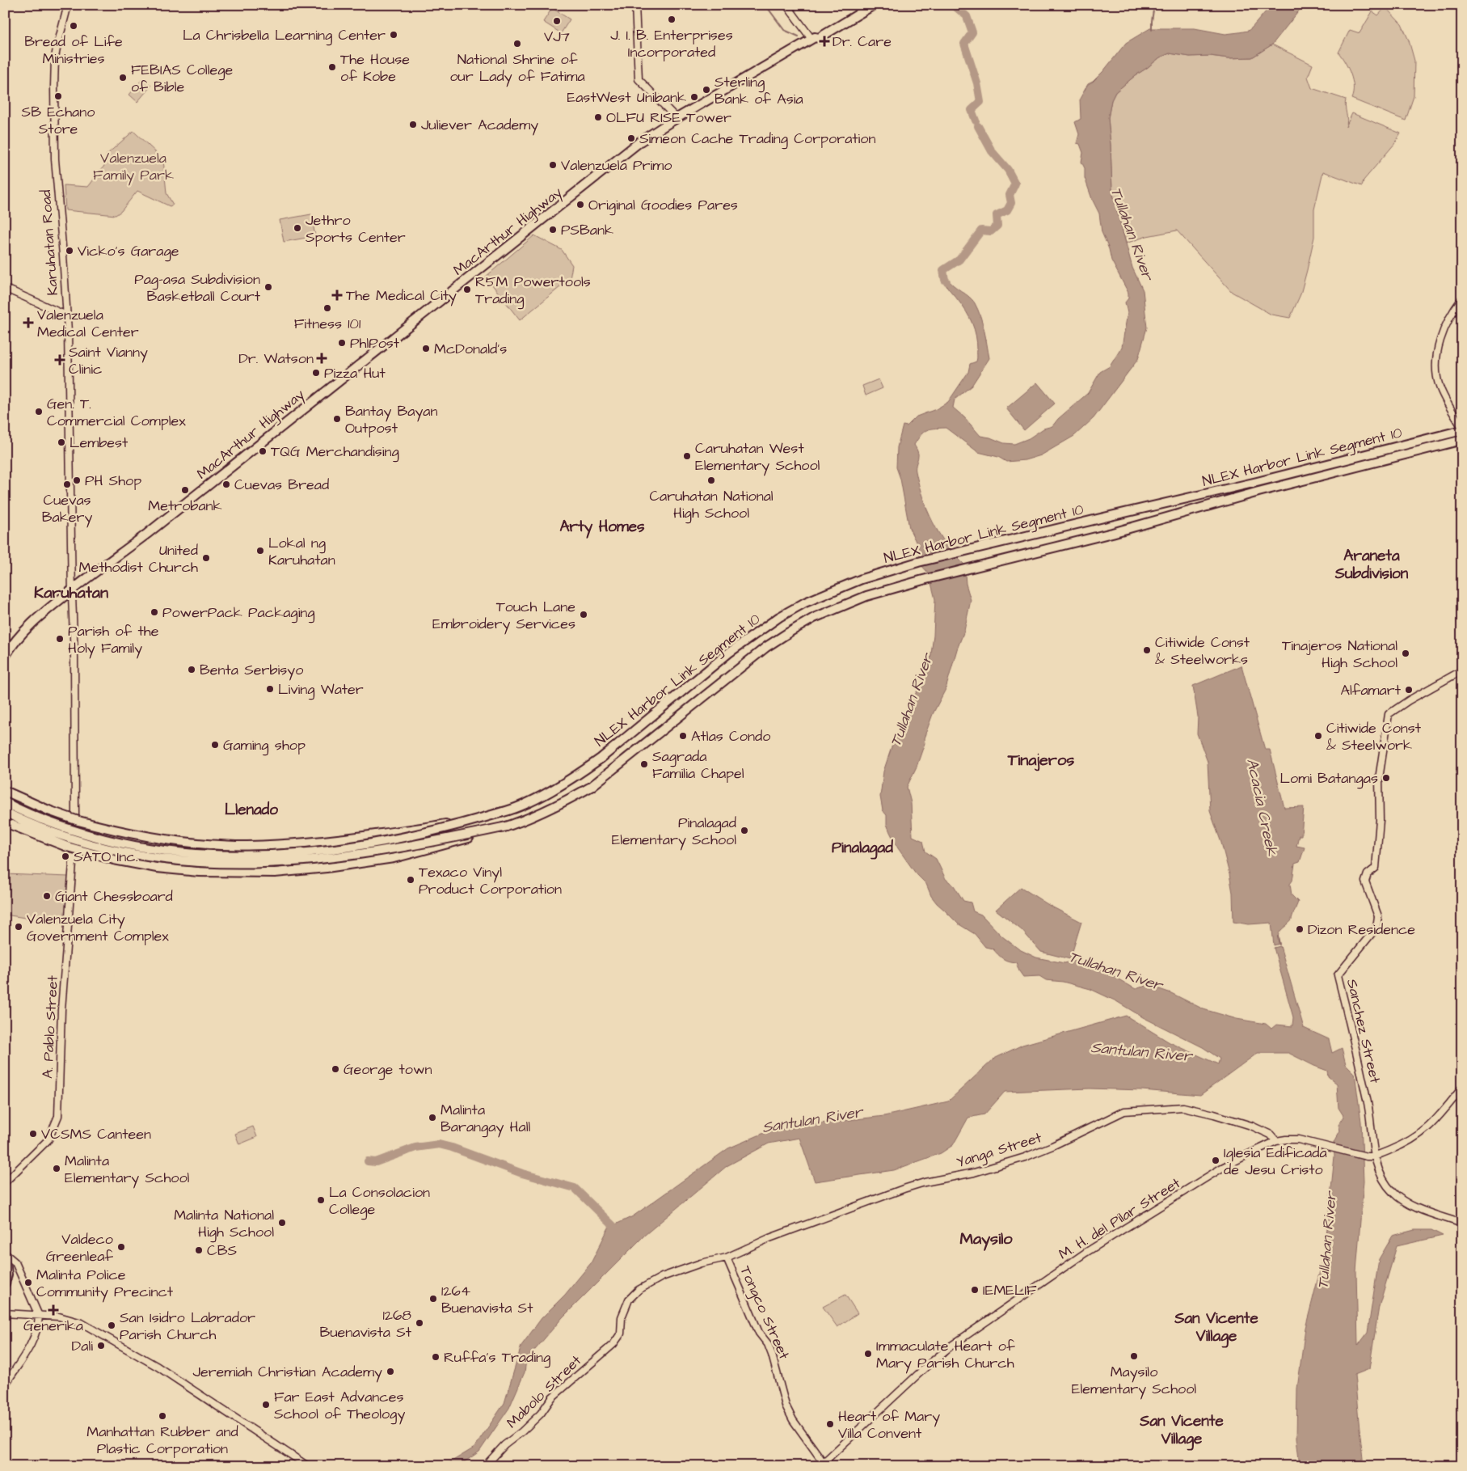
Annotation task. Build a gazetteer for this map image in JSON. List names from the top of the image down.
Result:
{
  "streets": {
    "highway": ["MacArthur Highway", "NLEX Harbor Link Segment 10"],
    "street": [
      "Karuhatan Road",
      "A. Pablo Street",
      "Sanchez Street",
      "Yanga Street",
      "M. H. del Pilar Street",
      "Tongco Street",
      "Mabolo Street"
    ]
  },
  "crossings": [
    ["MacArthur Highway", "Karuhatan Road"],
    ["Sanchez Street", "M. H. del Pilar Street"],
    ["Yanga Street", "M. H. del Pilar Street"],
    ["Yanga Street", "Tongco Street"],
    ["Yanga Street", "Mabolo Street"],
    ["M. H. del Pilar Street", "Tongco Street"],
    ["Tongco Street", "Mabolo Street"]
  ],
  "districts": [
    "Arty Homes",
    "Araneta Subdivision",
    "Karuhatan",
    "Tinajeros",
    "Llenado",
    "Pinalagad",
    "Maysilo",
    "San Vicente Village",
    "San Vicente Village"
  ],
  "water": ["Tullahan River", "Acacia Creek", "Santulan River"],
  "parks": ["Valenzuela Family Park"],
  "places": {
    "other": [
      "J. I. B. Enterprises Incorporated",
      "VJ7",
      "Bread of Life Ministries",
      "La Chrisbella Learning Center",
      "National Shrine of our Lady of Fatima",
      "The House of Kobe",
      "FEBIAS College of Bible",
      "Sterling Bank of Asia",
      "SB Echano Store",
      "EastWest Unibank",
      "OLFU RISE Tower",
      "Juliever Academy",
      "Simeon Cache Trading Corporation",
      "Valenzuela Primo",
      "Original Goodies Pares",
      "Jethro Sports Center",
      "PSBank",
      "Vicko's Garage",
      "Pag-asa Subdivision Basketball Court",
      "R5M Powertools Trading",
      "Fitness 101",
      "PhlPost",
      "McDonald's",
      "Pizza Hut",
      "Gen. T. Commercial Complex",
      "Bantay Bayan Outpost",
      "Lembest",
      "TQG Merchandising",
      "Caruhatan West Elementary School",
      "PH Shop",
      "Caruhatan National High School",
      "Cuevas Bakery",
      "Cuevas Bread",
      "Metrobank",
      "Lokal ng Karuhatan",
      "United Methodist Church",
      "PowerPack Packaging",
      "Touch Lane Embroidery Services",
      "Parish of the Holy Family",
      "Citiwide Const & Steelworks",
      "Tinajeros National High School",
      "Benta Serbisyo",
      "Living Water",
      "Alfamart",
      "Atlas Condo",
      "Citiwide Const & Steelwork",
      "Gaming shop",
      "Sagrada Familia Chapel",
      "Lomi Batangas",
      "Pinalagad Elementary School",
      "SATO Inc.",
      "Texaco Vinyl Product Corporation",
      "Giant Chessboard",
      "Valenzuela City Government Complex",
      "Dizon Residence",
      "George town",
      "Malinta Barangay Hall",
      "VCSMS Canteen",
      "Iglesia Edificada de Jesu Cristo",
      "Malinta Elementary School",
      "La Consolacion College",
      "Malinta National High School",
      "Valdeco Greenleaf",
      "CBS",
      "Malinta Police Community Precinct",
      "IEMELIF",
      "1264 Buenavista St",
      "1268 Buenavista St",
      "San Isidro Labrador Parish Church",
      "Dali",
      "Immaculate Heart of Mary Parish Church",
      "Maysilo Elementary School",
      "Ruffa's Trading",
      "Jeremiah Christian Academy",
      "Far East Advances School of Theology",
      "Manhattan Rubber and Plastic Corporation",
      "Heart of Mary Villa Convent"
    ],
    "health": [
      "Dr. Care",
      "The Medical City",
      "Valenzuela Medical Center",
      "Dr. Watson",
      "Saint Vianny Clinic",
      "Generika"
    ]
  }
}
